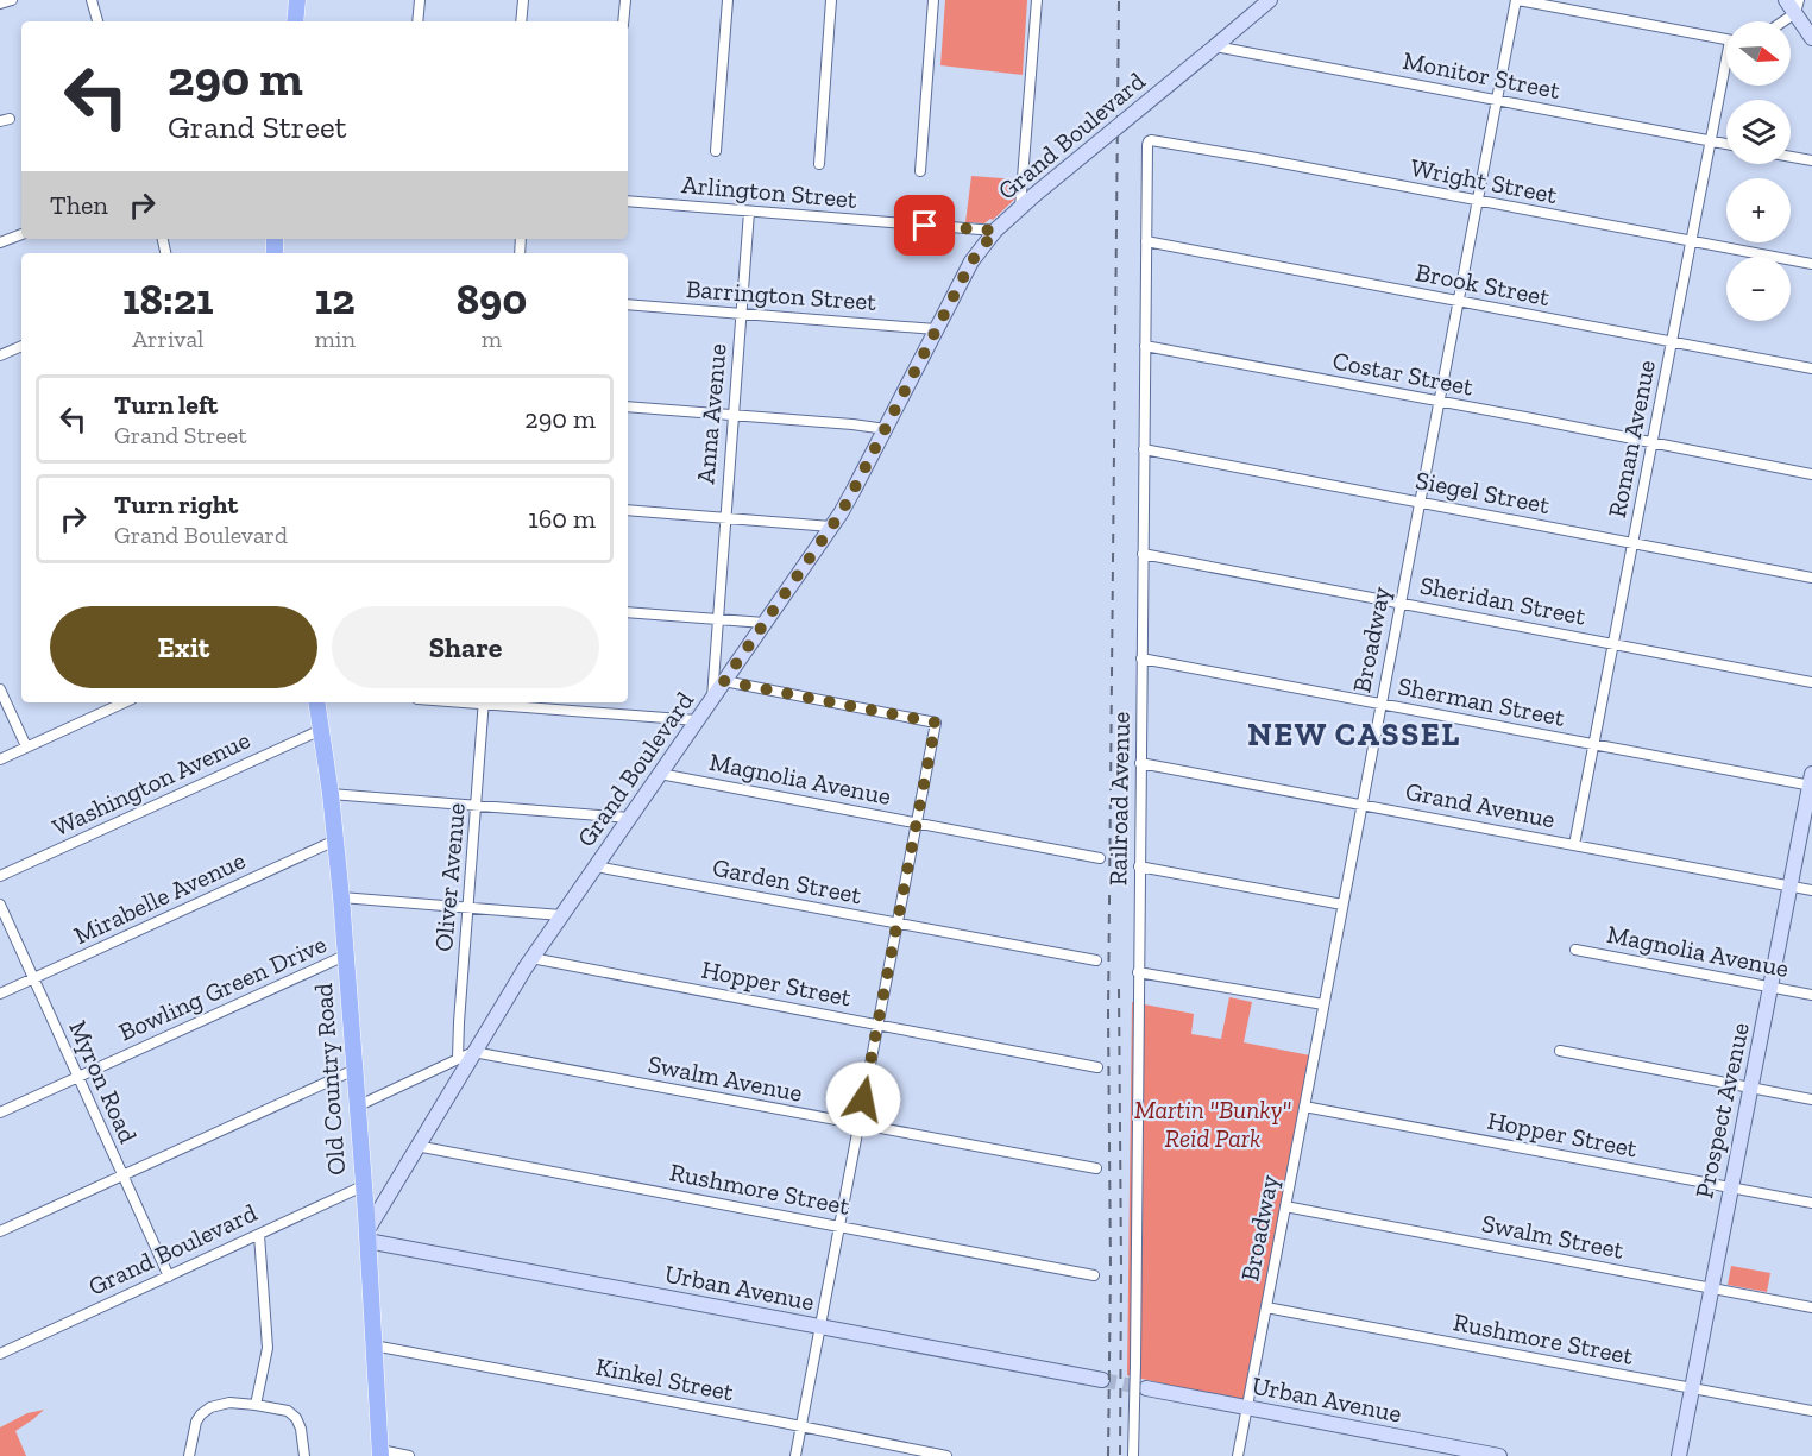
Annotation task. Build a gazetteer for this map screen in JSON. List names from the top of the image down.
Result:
{
  "streets": {
    "main road": ["Old Country Road"],
    "street": [
      "Monitor Street",
      "Grand Boulevard",
      "Wright Street",
      "Arlington Street",
      "Brook Street",
      "Barrington Street",
      "Costar Street",
      "Anna Avenue",
      "Roman Avenue",
      "Siegel Street",
      "Sheridan Street",
      "Broadway",
      "Sherman Street",
      "Magnolia Avenue",
      "Washington Avenue",
      "Railroad Avenue",
      "Grand Avenue",
      "Oliver Avenue",
      "Garden Street",
      "Mirabelle Avenue",
      "Hopper Street",
      "Bowling Green Drive",
      "Swalm Avenue",
      "Myron Road",
      "Prospect Avenue",
      "Rushmore Street",
      "Swalm Street",
      "Urban Avenue",
      "Kinkel Street"
    ]
  },
  "crossings": [
    ["Monitor Street", "Grand Boulevard"],
    ["Monitor Street", "Roman Avenue"],
    ["Monitor Street", "Broadway"],
    ["Grand Boulevard", "Arlington Street"],
    ["Grand Boulevard", "Barrington Street"],
    ["Grand Boulevard", "Anna Avenue"],
    ["Grand Boulevard", "Magnolia Avenue"],
    ["Grand Boulevard", "Garden Street"],
    ["Grand Boulevard", "Hopper Street"],
    ["Grand Boulevard", "Swalm Avenue"],
    ["Grand Boulevard", "Old Country Road"],
    ["Grand Boulevard", "Myron Road"],
    ["Grand Boulevard", "Rushmore Street"],
    ["Grand Boulevard", "Urban Avenue"],
    ["Wright Street", "Roman Avenue"],
    ["Wright Street", "Broadway"],
    ["Wright Street", "Railroad Avenue"],
    ["Arlington Street", "Anna Avenue"],
    ["Brook Street", "Roman Avenue"],
    ["Brook Street", "Broadway"],
    ["Brook Street", "Railroad Avenue"],
    ["Barrington Street", "Anna Avenue"],
    ["Costar Street", "Roman Avenue"],
    ["Costar Street", "Broadway"],
    ["Costar Street", "Railroad Avenue"],
    ["Roman Avenue", "Siegel Street"],
    ["Roman Avenue", "Sheridan Street"],
    ["Roman Avenue", "Sherman Street"],
    ["Roman Avenue", "Grand Avenue"],
    ["Siegel Street", "Broadway"],
    ["Siegel Street", "Railroad Avenue"],
    ["Sheridan Street", "Broadway"],
    ["Sheridan Street", "Railroad Avenue"],
    ["Broadway", "Sherman Street"],
    ["Broadway", "Grand Avenue"],
    ["Broadway", "Hopper Street"],
    ["Broadway", "Rushmore Street"],
    ["Broadway", "Swalm Street"],
    ["Broadway", "Urban Avenue"],
    ["Sherman Street", "Railroad Avenue"],
    ["Sherman Street", "Prospect Avenue"],
    ["Magnolia Avenue", "Prospect Avenue"],
    ["Washington Avenue", "Old Country Road"],
    ["Railroad Avenue", "Grand Avenue"],
    ["Grand Avenue", "Prospect Avenue"],
    ["Mirabelle Avenue", "Old Country Road"],
    ["Mirabelle Avenue", "Myron Road"],
    ["Hopper Street", "Prospect Avenue"],
    ["Bowling Green Drive", "Old Country Road"],
    ["Bowling Green Drive", "Myron Road"],
    ["Old Country Road", "Urban Avenue"],
    ["Old Country Road", "Kinkel Street"],
    ["Prospect Avenue", "Rushmore Street"],
    ["Prospect Avenue", "Swalm Street"]
  ],
  "districts": ["NEW CASSEL"],
  "parks": ["Martin \"Bunky\" Reid Park"],
  "north": "right",
  "page": {
    "map_buttons": ["+", "−"],
    "turn": ["290 m", "Grand Street"],
    "then": "Then",
    "eta": [
      "18:21",
      "Arrival",
      "12",
      "min",
      "890",
      "m"
    ],
    "list": [
      {
        "name": "Turn left",
        "note": "Grand Street",
        "value": "290 m"
      },
      {
        "name": "Turn right",
        "note": "Grand Boulevard",
        "value": "160 m"
      }
    ],
    "buttons": ["Exit", "Share"]
  }
}
